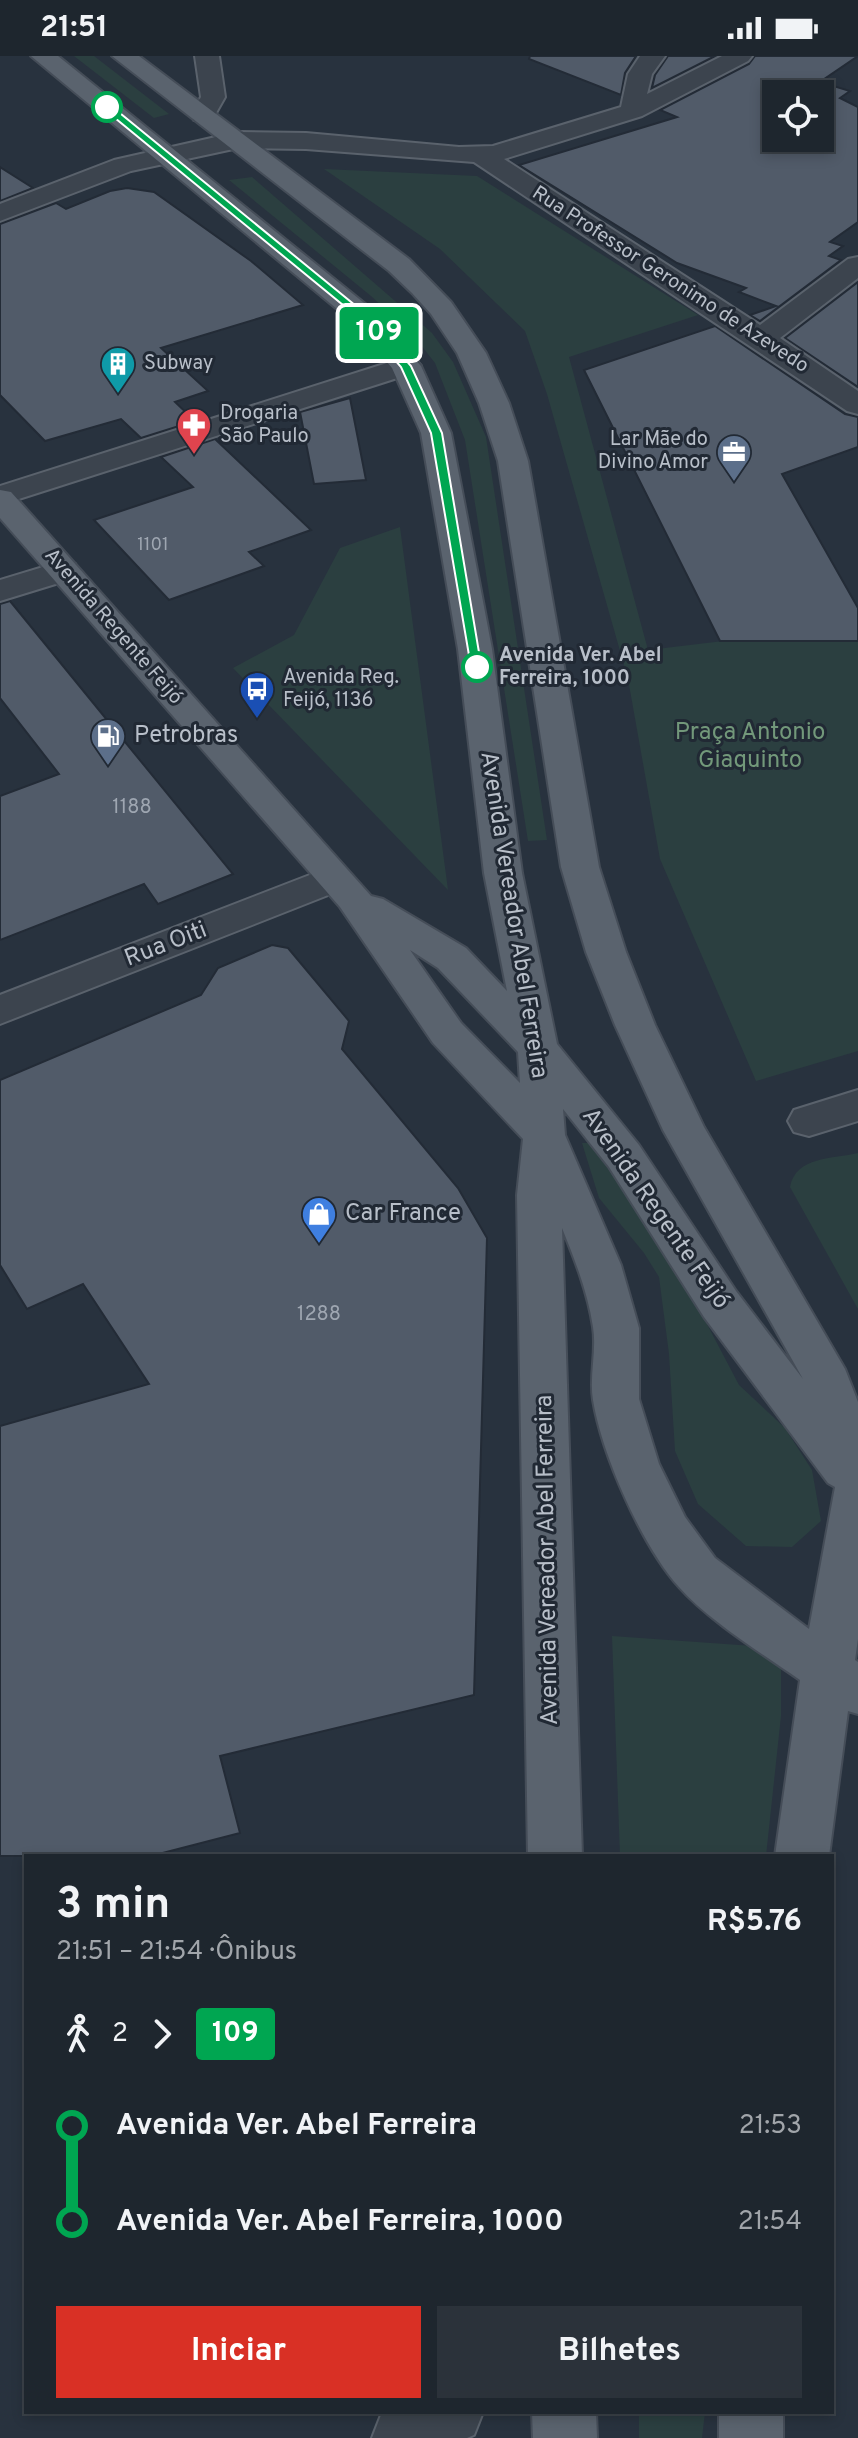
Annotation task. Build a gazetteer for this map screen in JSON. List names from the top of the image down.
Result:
{
  "streets": {
    "main road": ["Avenida Regente Feijó", "Avenida Vereador Abel Ferreira"],
    "street": ["Rua Professor Geronimo de Azevedo", "Rua Oiti"]
  },
  "crossings": [
    ["Avenida Regente Feijó", "Avenida Vereador Abel Ferreira"],
    ["Avenida Regente Feijó", "Rua Oiti"]
  ],
  "parks": ["Praça Antonio Giaquinto"],
  "places": {
    "building": ["Subway"],
    "pharmacy": ["Drogaria São Paulo"],
    "office": ["Lar Mãe do Divino Amor"],
    "other": ["Avenida Ver. Abel Ferreira, 1000"],
    "bus stop": ["Avenida Reg. Feijó, 1136"],
    "fuel station": ["Petrobras"],
    "shop": ["Car France"]
  },
  "lines": ["bus line 109"],
  "house_numbers": ["1101", "1188", "1288"],
  "page": {
    "status": "21:51",
    "on_map": "109",
    "heading": ["3 min", "21:51 – 21:54 · Ônibus", "R$5.76"],
    "legs": ["2", "109"],
    "list": [
      {
        "name": "Avenida Ver. Abel Ferreira",
        "value": "21:53"
      },
      {
        "name": "Avenida Ver. Abel Ferreira, 1000",
        "value": "21:54"
      }
    ],
    "buttons": ["Iniciar", "Bilhetes"]
  }
}
